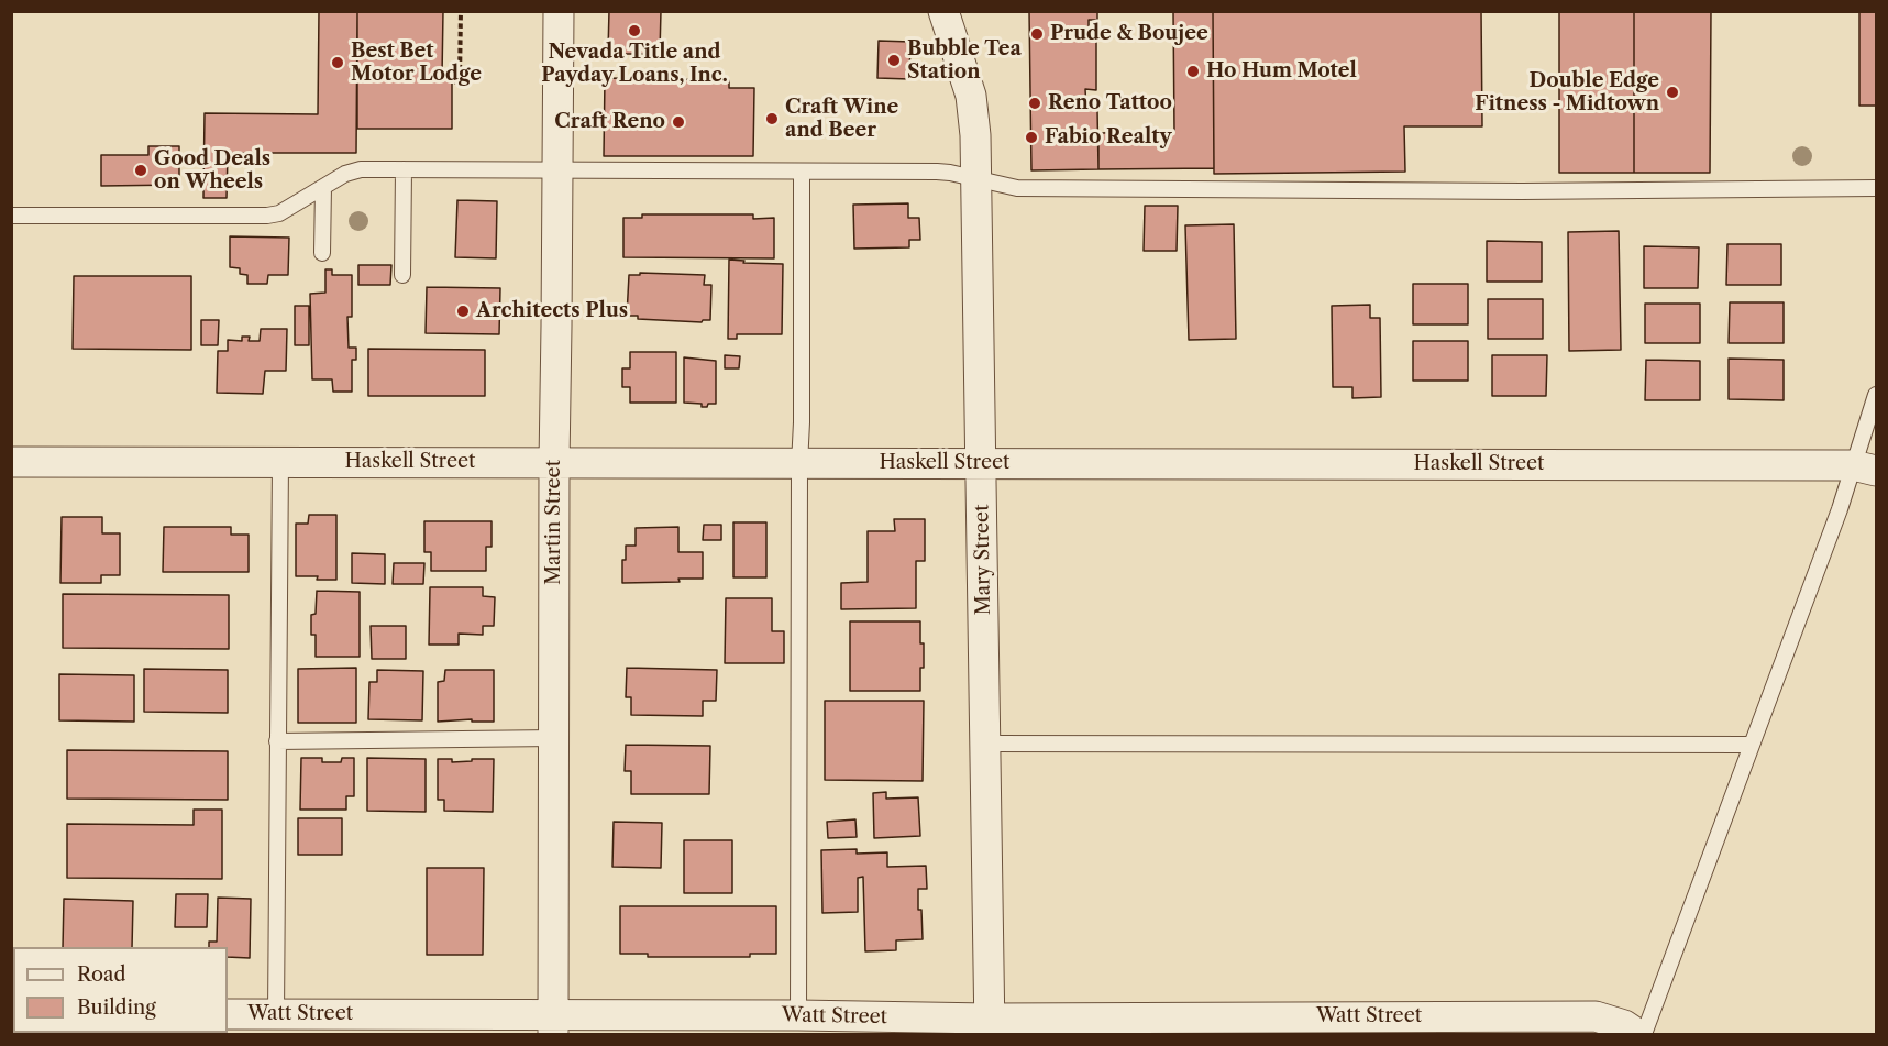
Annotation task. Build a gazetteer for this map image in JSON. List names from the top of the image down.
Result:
{
  "streets": {
    "street": [
      "Haskell Street",
      "Martin Street",
      "Mary Street",
      "Watt Street"
    ]
  },
  "crossings": [
    ["Haskell Street", "Martin Street"],
    ["Haskell Street", "Mary Street"],
    ["Martin Street", "Watt Street"],
    ["Mary Street", "Watt Street"]
  ],
  "places": [
    "Nevada Title and Payday Loans, Inc.",
    "Prude & Boujee",
    "Bubble Tea Station",
    "Best Bet Motor Lodge",
    "Ho Hum Motel",
    "Double Edge Fitness - Midtown",
    "Reno Tattoo",
    "Craft Wine and Beer",
    "Craft Reno",
    "Fabio Realty",
    "Good Deals on Wheels",
    "Architects Plus"
  ],
  "legend": ["Road", "Building"]
}
